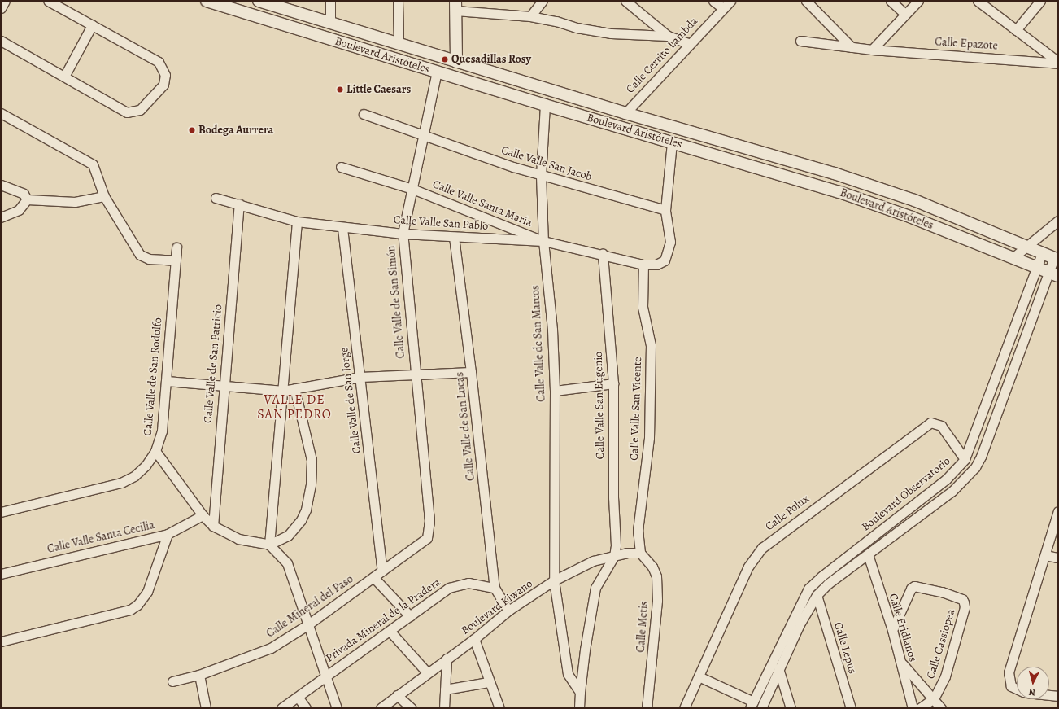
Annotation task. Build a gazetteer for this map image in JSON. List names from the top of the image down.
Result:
{
  "streets": {
    "street": [
      "Calle Epazote",
      "Boulevard Aristóteles",
      "Calle Cerrito Lambda",
      "Calle Valle San Jacob",
      "Calle Valle Santa María",
      "Calle Valle San Pablo",
      "Calle Valle de San Simón",
      "Calle Valle de San Marcos",
      "Calle Valle de San Patricio",
      "Calle Valle de San Rodolfo",
      "Calle Valle de San Jorge",
      "Calle Valle San Eugenio",
      "Calle Valle San Vicente",
      "Calle Valle de San Lucas",
      "Boulevard Observatorio",
      "Calle Polux",
      "Calle Valle Santa Cecilia",
      "Calle Mineral del Paso",
      "Boulevard Kiwano",
      "Privada Mineral de la Pradera",
      "Calle Metis",
      "Calle Eridianos",
      "Calle Cassiopea",
      "Calle Lepus"
    ]
  },
  "crossings": [
    ["Boulevard Aristóteles", "Calle Cerrito Lambda"],
    ["Boulevard Aristóteles", "Calle Valle de San Simón"],
    ["Boulevard Aristóteles", "Calle Valle de San Marcos"],
    ["Boulevard Aristóteles", "Boulevard Observatorio"],
    ["Calle Valle San Jacob", "Calle Valle San Pablo"],
    ["Calle Valle San Jacob", "Calle Valle de San Simón"],
    ["Calle Valle San Jacob", "Calle Valle de San Marcos"],
    ["Calle Valle Santa María", "Calle Valle San Pablo"],
    ["Calle Valle Santa María", "Calle Valle de San Simón"],
    ["Calle Valle Santa María", "Calle Valle de San Marcos"],
    ["Calle Valle San Pablo", "Calle Valle de San Simón"],
    ["Calle Valle San Pablo", "Calle Valle de San Marcos"],
    ["Calle Valle San Pablo", "Calle Valle de San Patricio"],
    ["Calle Valle San Pablo", "Calle Valle de San Jorge"],
    ["Calle Valle San Pablo", "Calle Valle San Eugenio"],
    ["Calle Valle San Pablo", "Calle Valle San Vicente"],
    ["Calle Valle San Pablo", "Calle Valle de San Lucas"],
    ["Calle Valle de San Simón", "Calle Mineral del Paso"],
    ["Calle Valle de San Marcos", "Boulevard Kiwano"],
    ["Calle Valle de San Patricio", "Calle Valle de San Rodolfo"],
    ["Calle Valle de San Rodolfo", "Calle Valle Santa Cecilia"],
    ["Calle Valle de San Jorge", "Calle Mineral del Paso"],
    ["Calle Valle San Eugenio", "Boulevard Kiwano"],
    ["Calle Valle San Vicente", "Boulevard Kiwano"],
    ["Calle Valle San Vicente", "Calle Metis"],
    ["Calle Valle de San Lucas", "Boulevard Kiwano"],
    ["Calle Valle de San Lucas", "Privada Mineral de la Pradera"],
    ["Boulevard Observatorio", "Calle Polux"],
    ["Boulevard Observatorio", "Calle Eridianos"],
    ["Boulevard Observatorio", "Calle Lepus"],
    ["Boulevard Kiwano", "Calle Metis"],
    ["Calle Eridianos", "Calle Cassiopea"]
  ],
  "districts": ["VALLE DE SAN PEDRO"],
  "places": ["Quesadillas Rosy", "Little Caesars", "Bodega Aurrera"],
  "north": "bottom"
}
